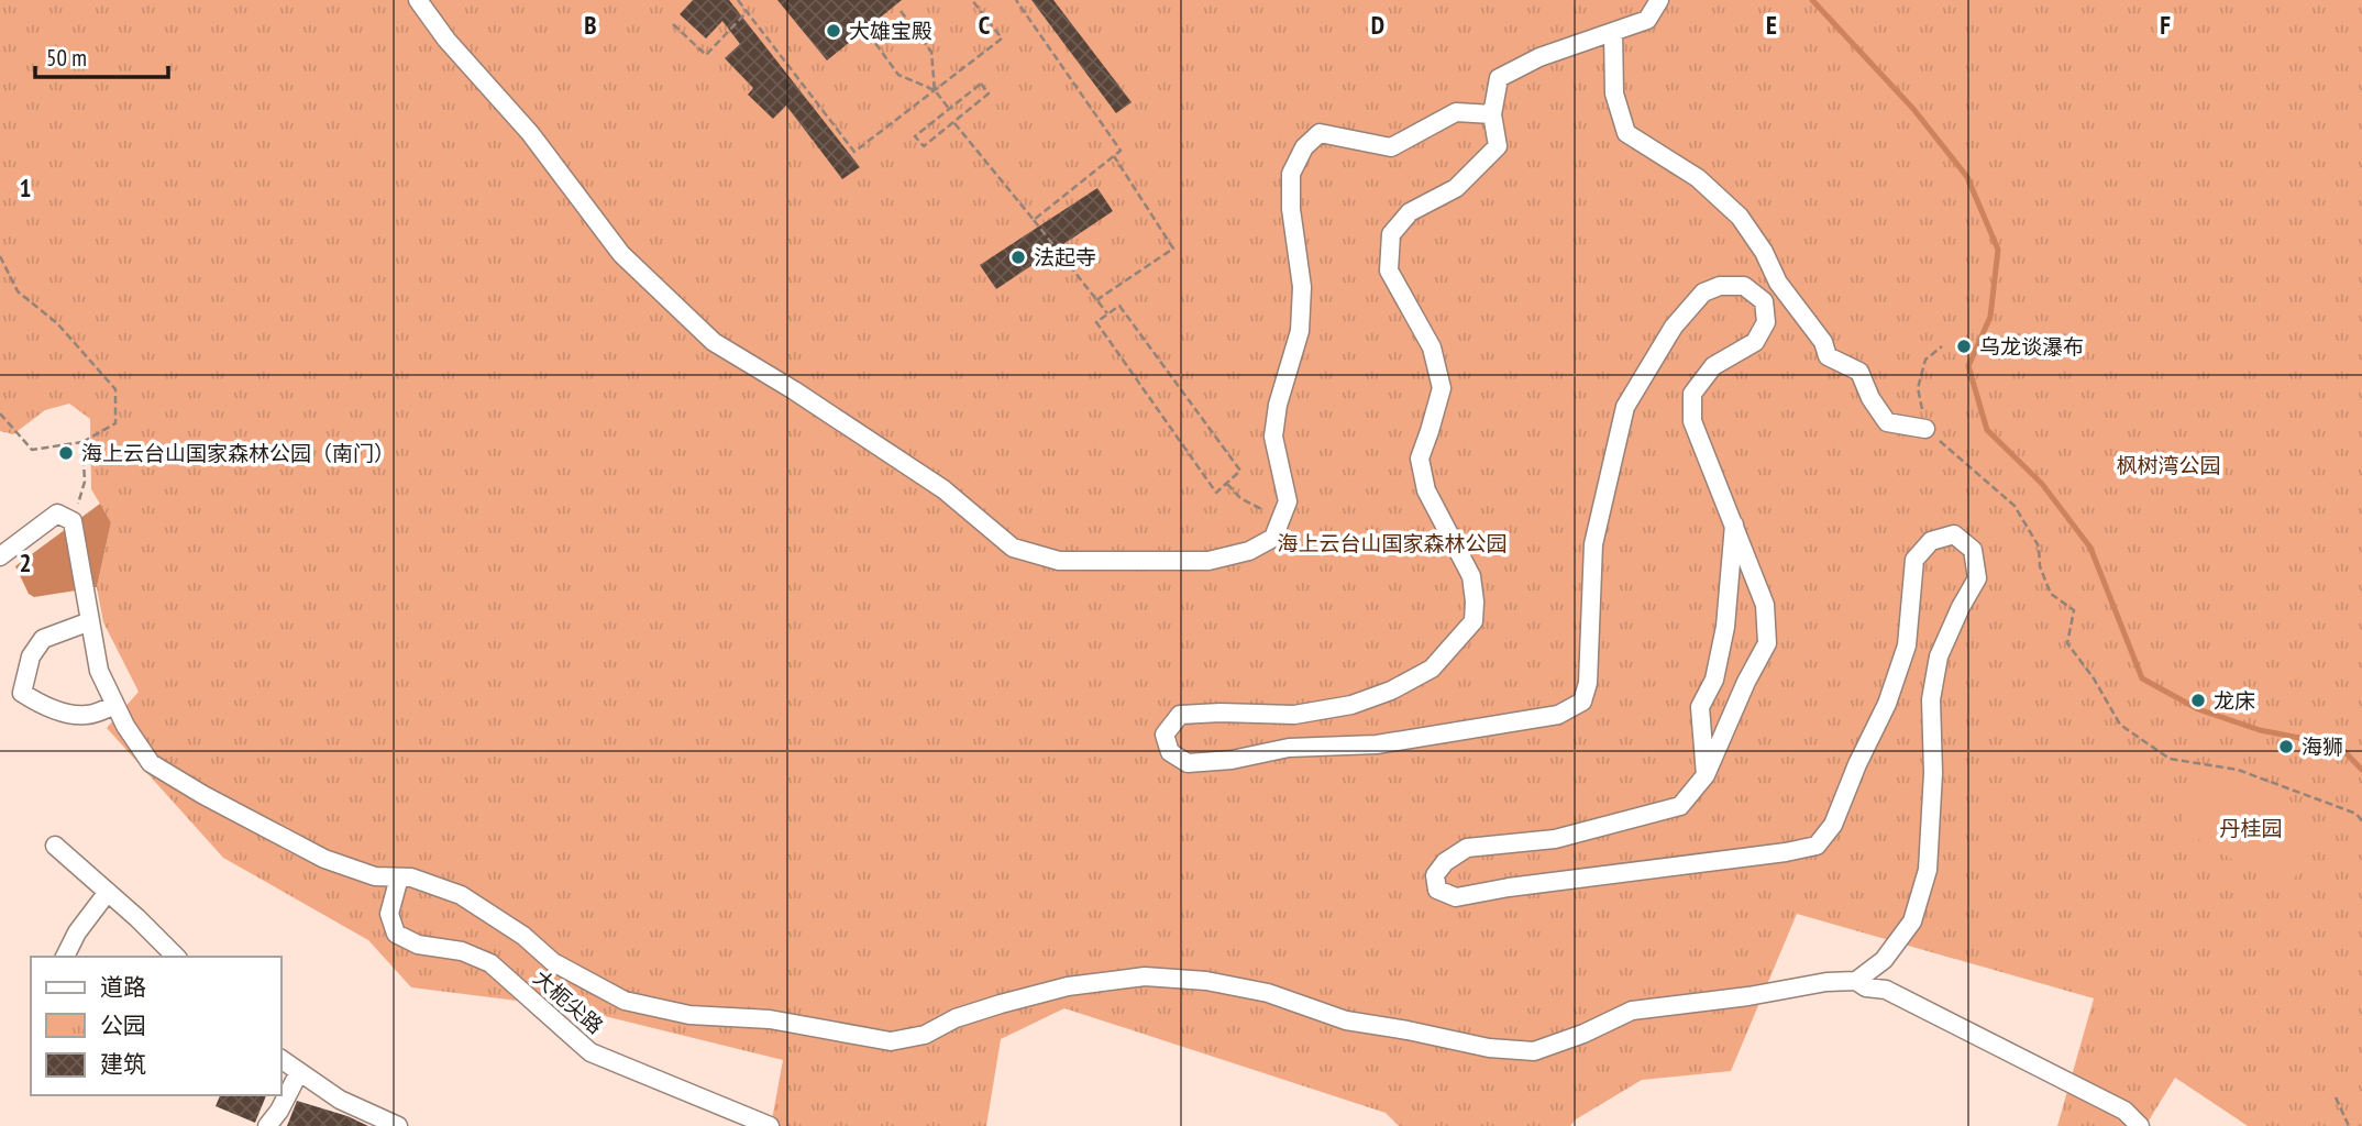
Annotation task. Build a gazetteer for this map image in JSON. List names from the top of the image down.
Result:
{
  "streets": {
    "street": ["大枙尖路"]
  },
  "parks": ["枫树湾公园", "海上云台山国家森林公园", "丹桂园"],
  "places": [
    "大雄宝殿",
    "法起寺",
    "乌龙谈瀑布",
    "海上云台山国家森林公园（南门）",
    "龙床",
    "海狮"
  ],
  "legend": ["道路", "公园", "建筑"],
  "scale_bar": "50 m",
  "grid": {
    "columns": [
      "B",
      "C",
      "D",
      "E",
      "F"
    ],
    "rows": ["1", "2"]
  }
}
